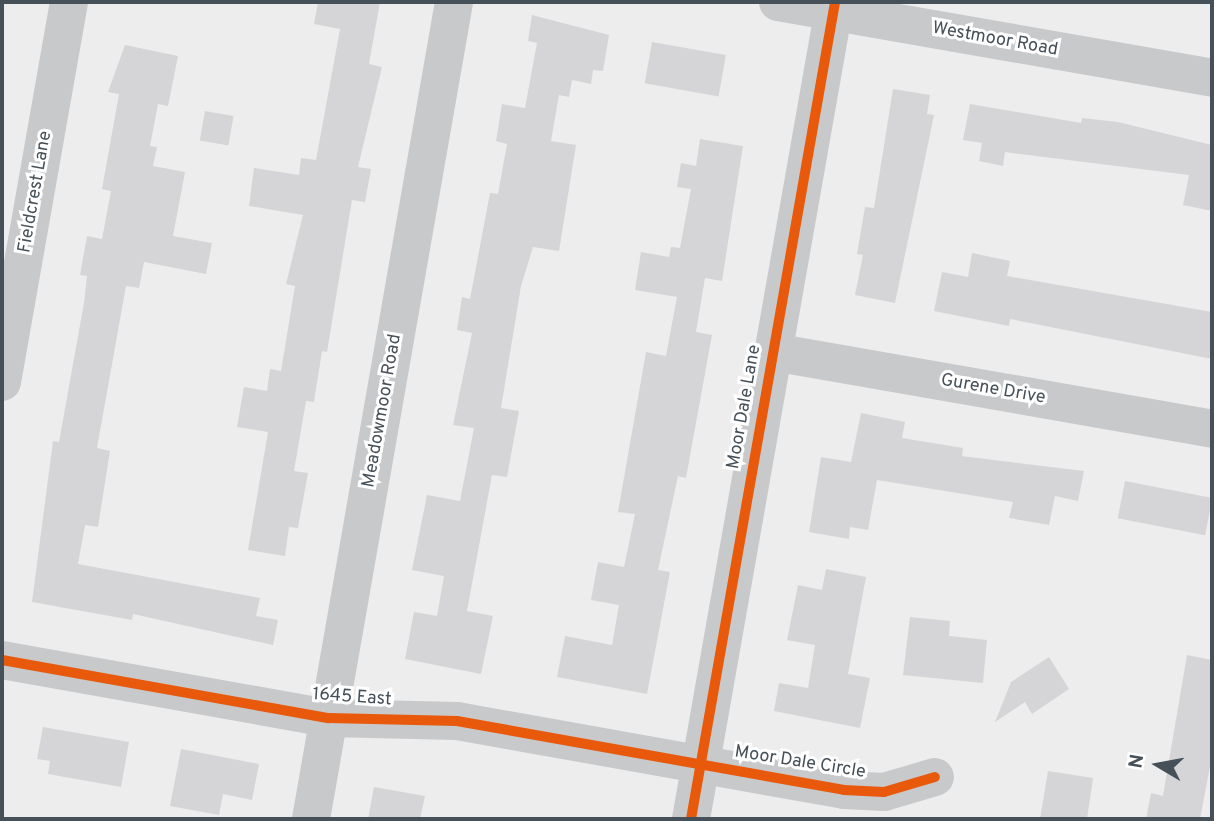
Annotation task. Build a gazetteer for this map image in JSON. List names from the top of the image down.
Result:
{
  "streets": {
    "street": [
      "Westmoor Road",
      "Fieldcrest Lane",
      "Gurene Drive",
      "Moor Dale Lane",
      "Meadowmoor Road",
      "1645 East",
      "Moor Dale Circle"
    ]
  },
  "crossings": [
    ["Westmoor Road", "Moor Dale Lane"],
    ["Gurene Drive", "Moor Dale Lane"],
    ["Moor Dale Lane", "1645 East"],
    ["Moor Dale Lane", "Moor Dale Circle"],
    ["Meadowmoor Road", "1645 East"],
    ["1645 East", "Moor Dale Circle"]
  ],
  "north": "left"
}
